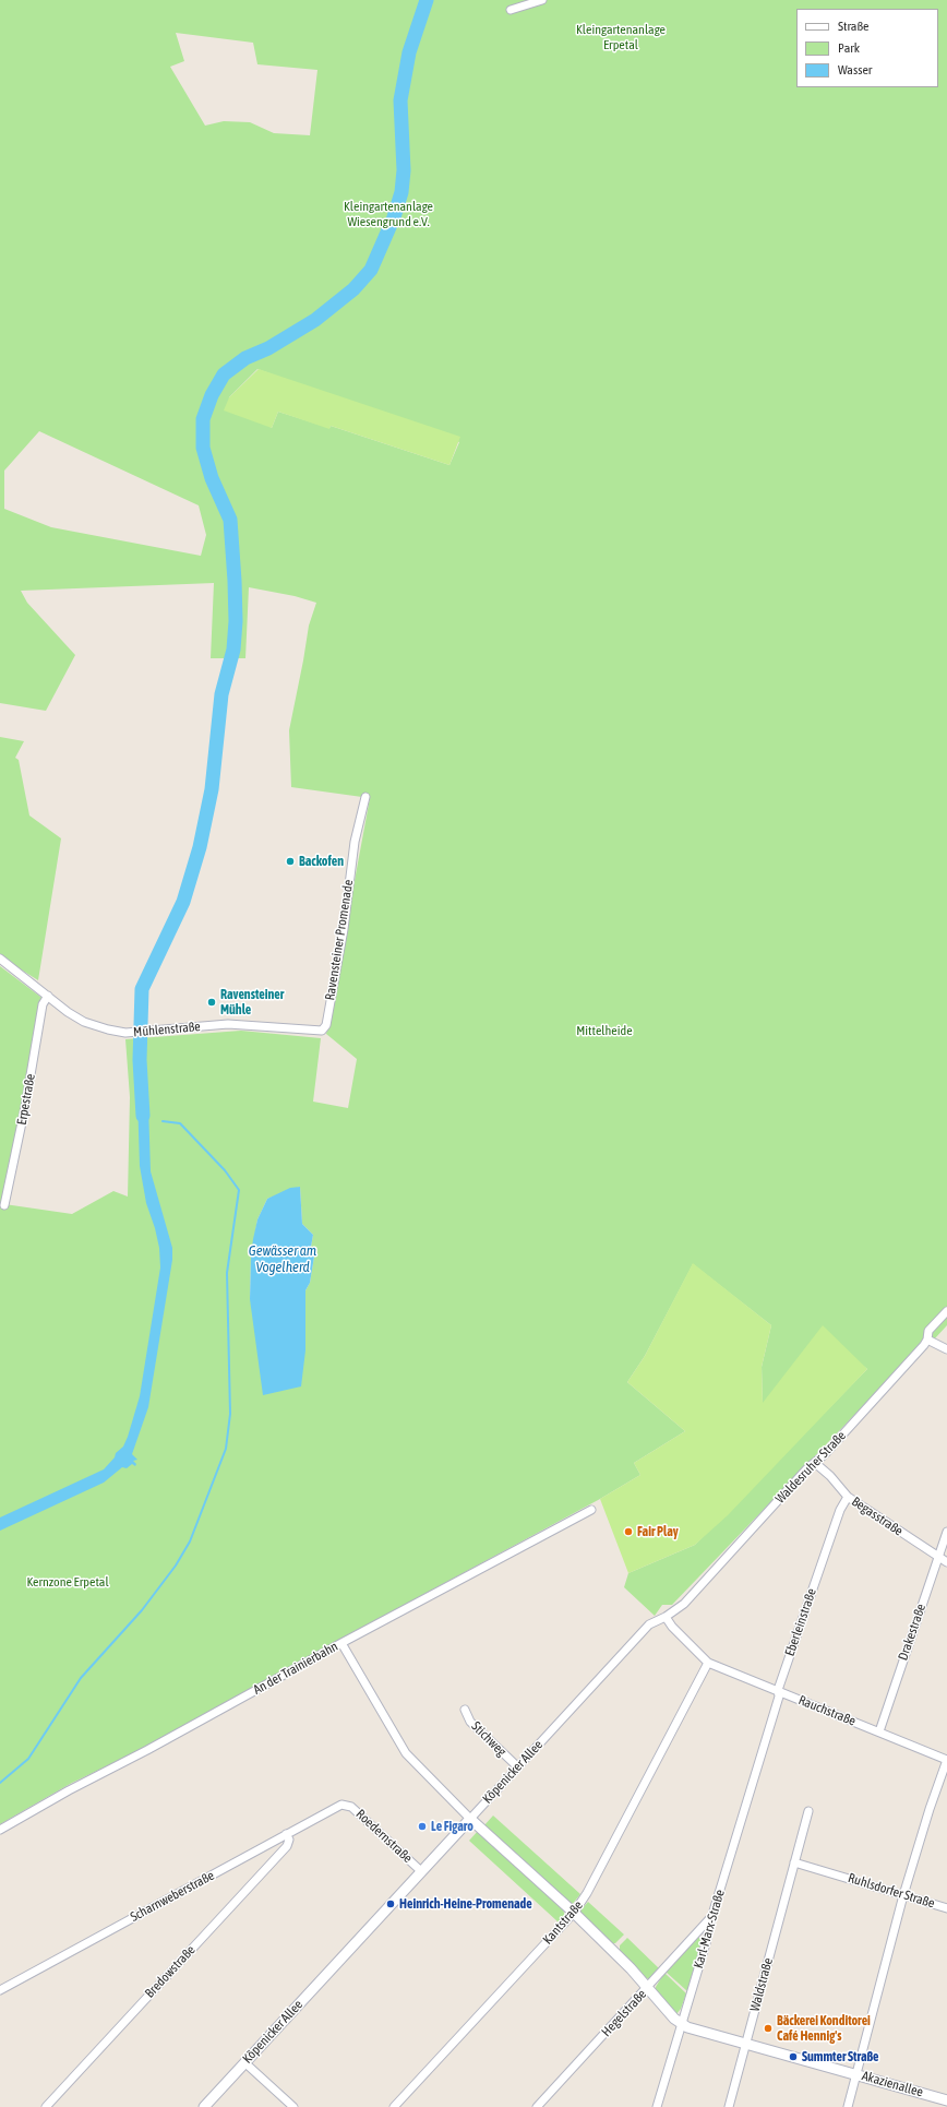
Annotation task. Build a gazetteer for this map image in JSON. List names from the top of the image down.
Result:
{
  "streets": {
    "street": [
      "Ravensteiner Promenade",
      "Mühlenstraße",
      "Erpestraße",
      "Waldesruher Straße",
      "Begasstraße",
      "Eberleinstraße",
      "Drakestraße",
      "An der Trainierbahn",
      "Rauchstraße",
      "Stichweg",
      "Köpenicker Allee",
      "Roedernstraße",
      "Ruhlsdorfer Straße",
      "Scharnweberstraße",
      "Kantstraße",
      "Karl-Marx-Straße",
      "Bredowstraße",
      "Waldstraße",
      "Hegelstraße",
      "Akazienallee"
    ]
  },
  "crossings": [
    ["Ravensteiner Promenade", "Mühlenstraße"],
    ["Mühlenstraße", "Erpestraße"],
    ["Waldesruher Straße", "Begasstraße"],
    ["Waldesruher Straße", "Rauchstraße"],
    ["Waldesruher Straße", "Köpenicker Allee"],
    ["Begasstraße", "Eberleinstraße"],
    ["Begasstraße", "Drakestraße"],
    ["Eberleinstraße", "Rauchstraße"],
    ["Eberleinstraße", "Karl-Marx-Straße"],
    ["Drakestraße", "Rauchstraße"],
    ["Rauchstraße", "Köpenicker Allee"],
    ["Rauchstraße", "Kantstraße"],
    ["Stichweg", "Köpenicker Allee"],
    ["Köpenicker Allee", "Roedernstraße"],
    ["Roedernstraße", "Scharnweberstraße"],
    ["Ruhlsdorfer Straße", "Waldstraße"],
    ["Scharnweberstraße", "Bredowstraße"],
    ["Karl-Marx-Straße", "Hegelstraße"],
    ["Waldstraße", "Akazienallee"]
  ],
  "water": ["Gewässer am Vogelherd"],
  "parks": [
    "Kleingartenanlage Erpetal",
    "Kleingartenanlage Wiesengrund e.V.",
    "Mittelheide",
    "Kernzone Erpetal"
  ],
  "places": [
    "Backofen",
    "Ravensteiner Mühle",
    "Fair Play",
    "Le Figaro",
    "Heinrich-Heine-Promenade",
    "Bäckerei Konditorei Café Hennig's",
    "Summter Straße"
  ],
  "legend": ["Straße", "Park", "Wasser"]
}
